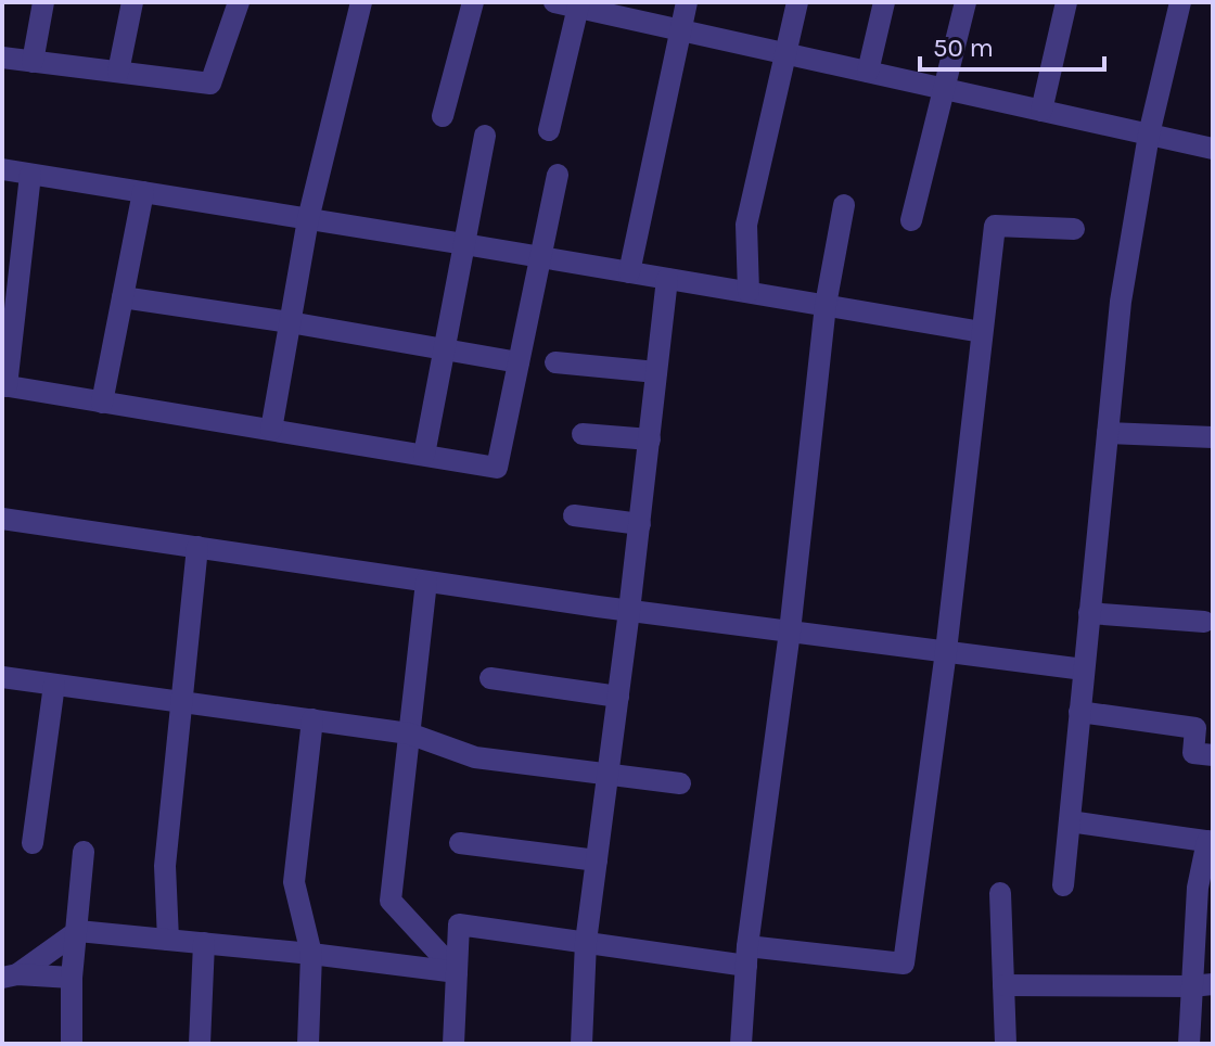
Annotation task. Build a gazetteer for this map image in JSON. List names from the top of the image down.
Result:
{
  "scale_bar": "50 m"
}
